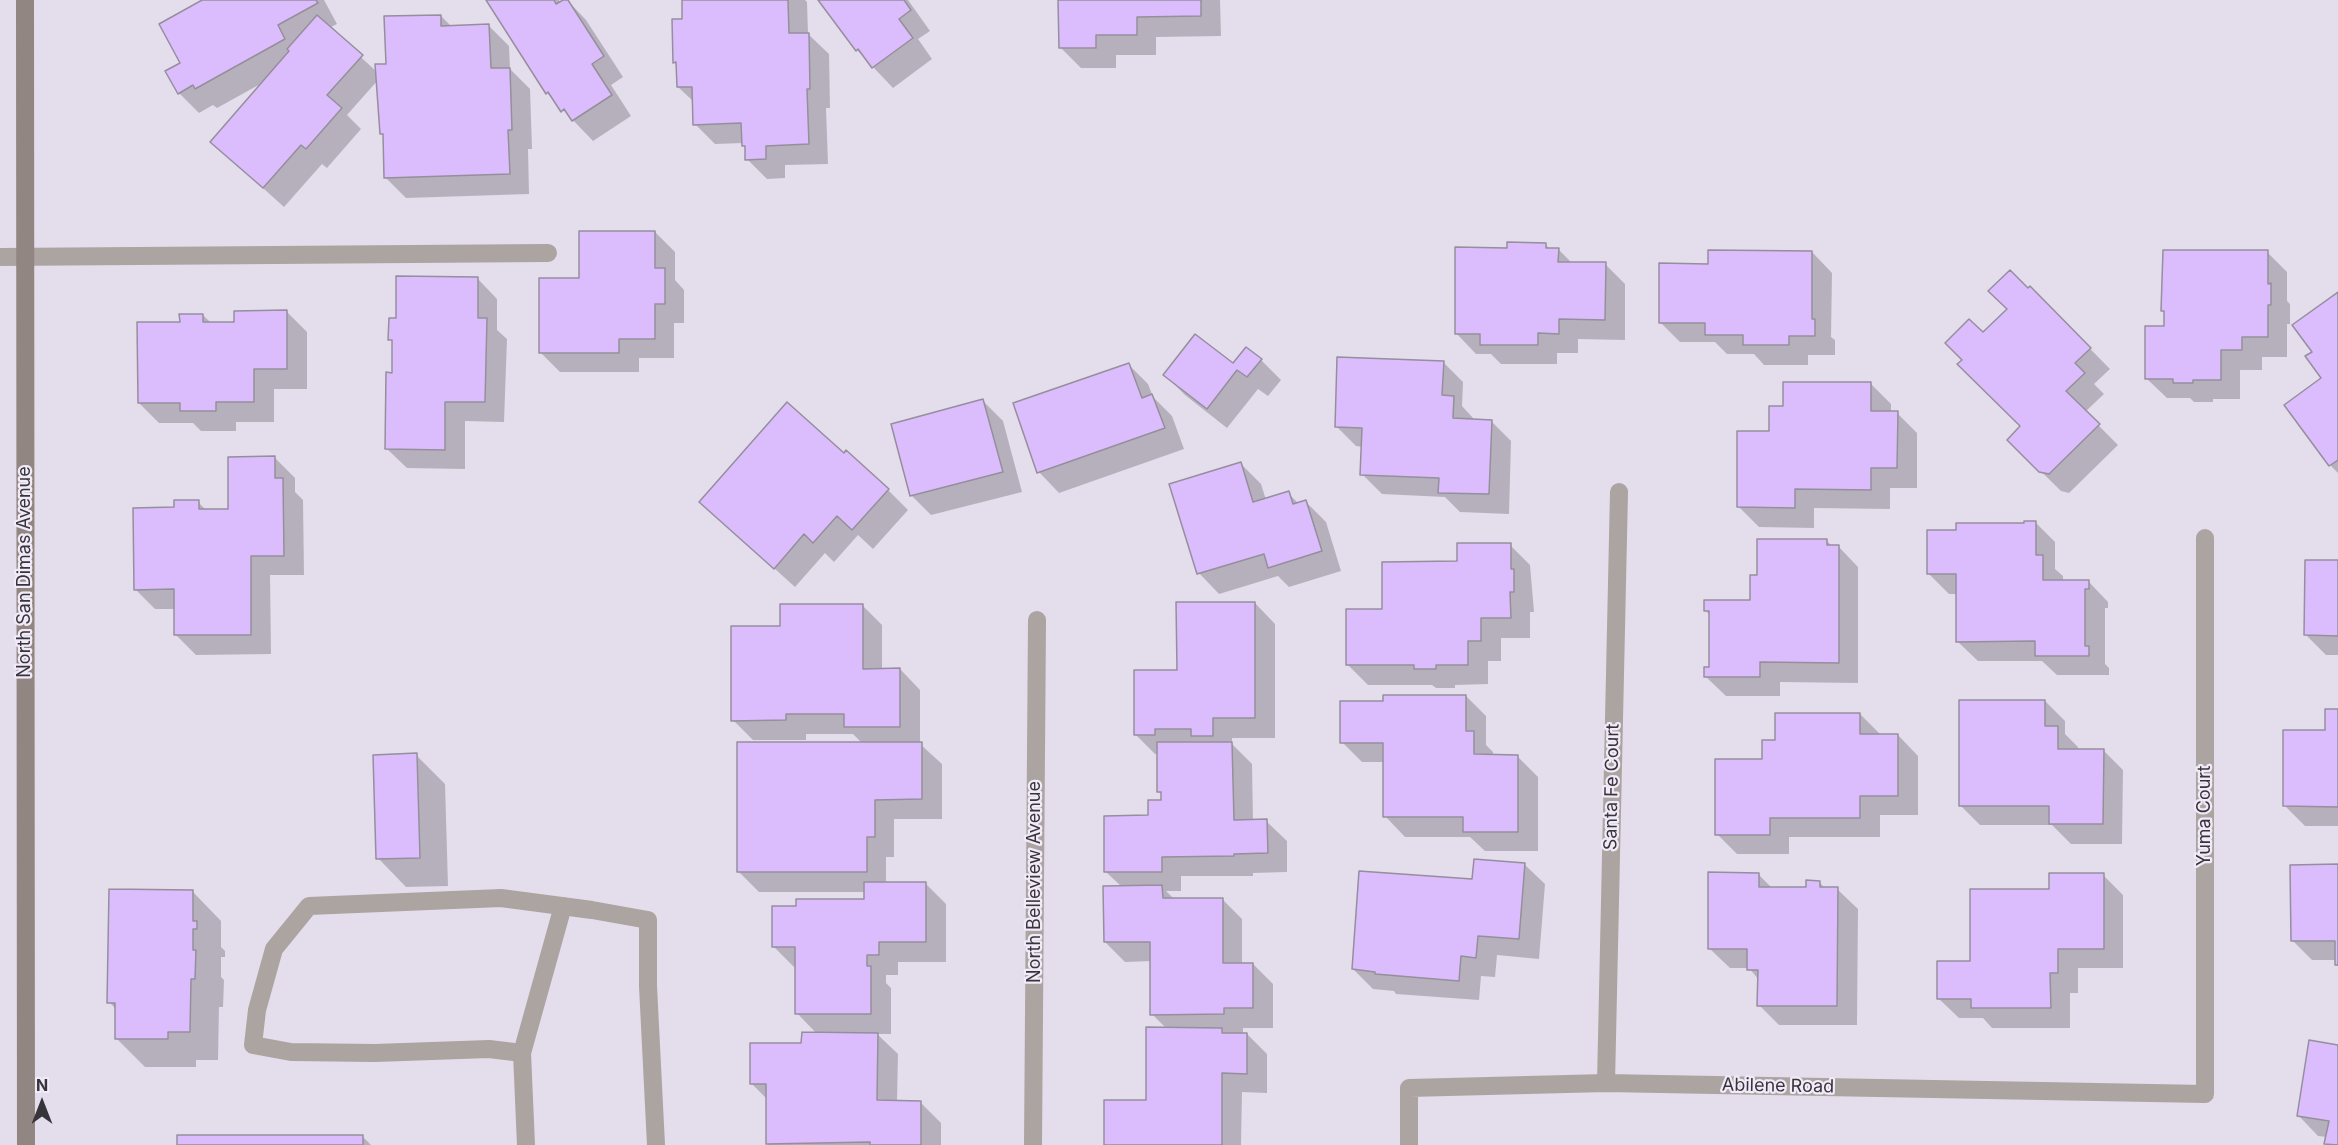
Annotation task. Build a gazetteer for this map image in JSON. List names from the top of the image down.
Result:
{
  "streets": {
    "main road": ["North San Dimas Avenue"],
    "street": [
      "Santa Fe Court",
      "Yuma Court",
      "North Belleview Avenue",
      "Abilene Road"
    ]
  },
  "crossings": [
    ["Santa Fe Court", "Abilene Road"],
    ["Yuma Court", "Abilene Road"]
  ],
  "north": "top"
}
